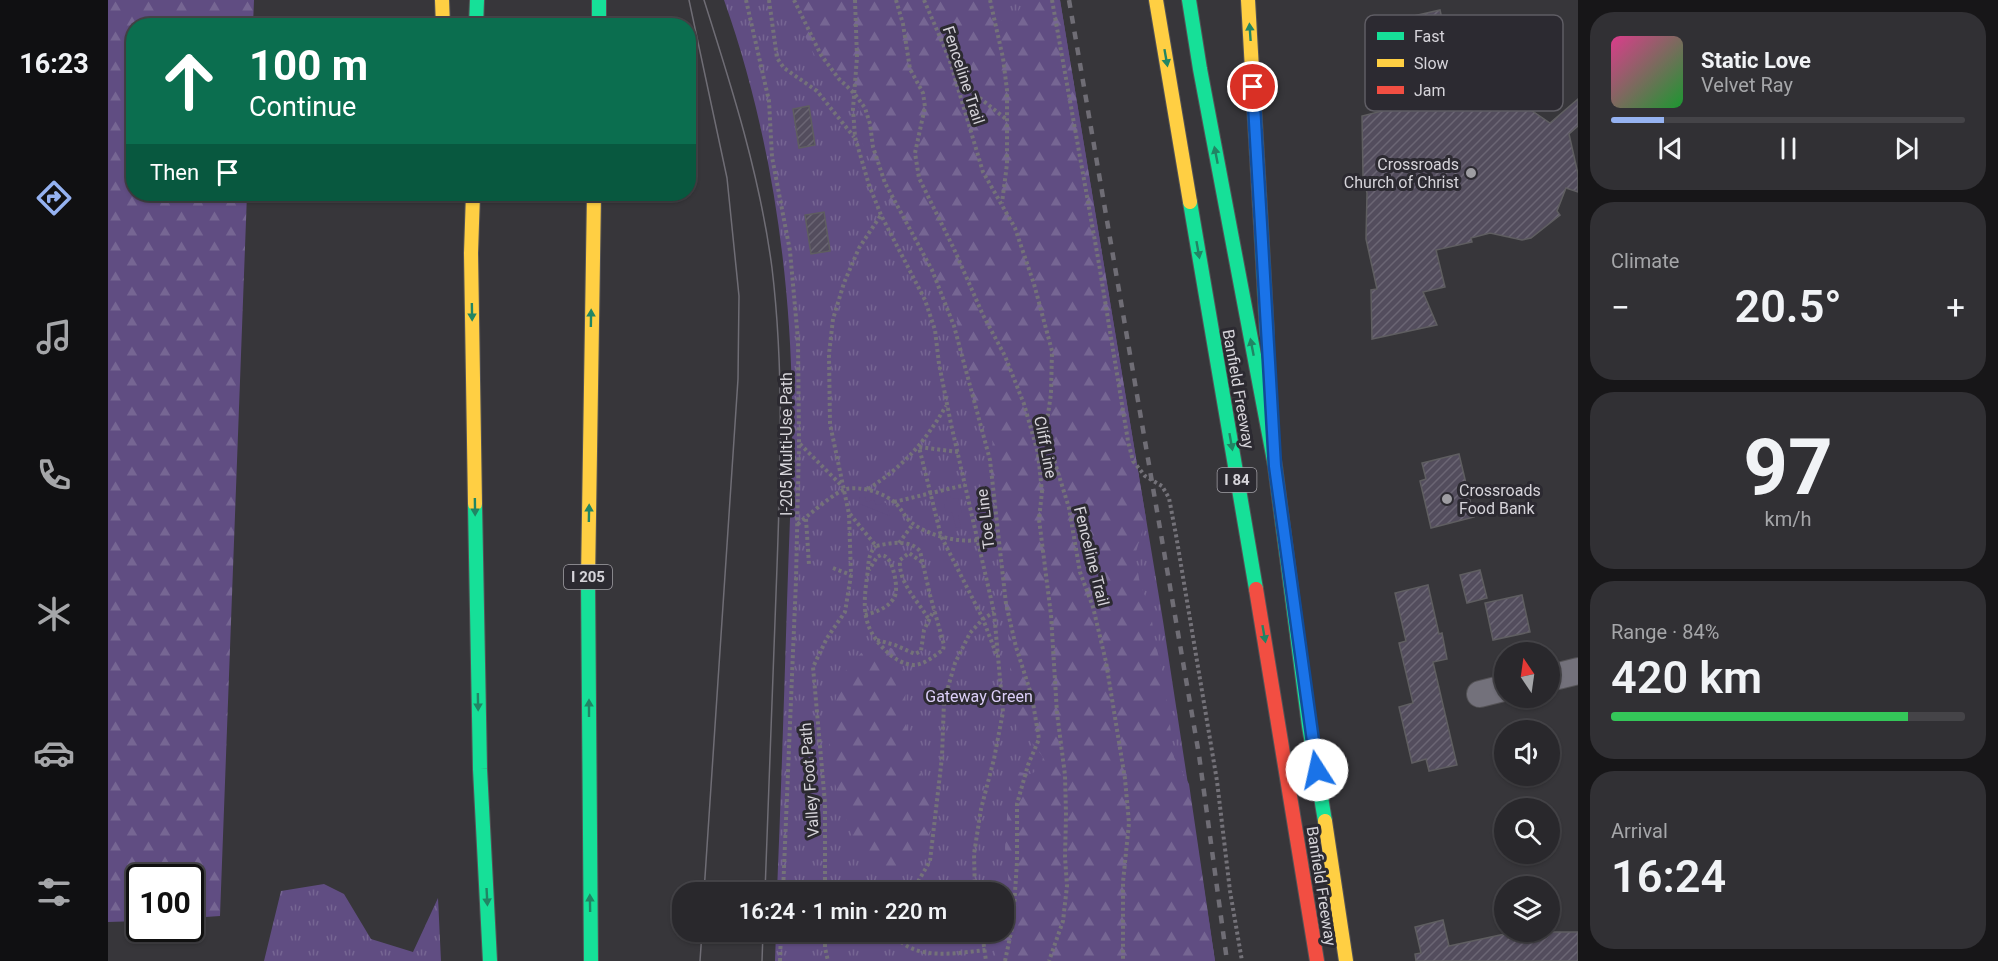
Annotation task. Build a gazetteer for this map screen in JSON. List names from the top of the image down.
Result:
{
  "streets": {
    "highway": ["Banfield Freeway", "I 84", "I 205"],
    "path": [
      "Fenceline Trail",
      "I-205 Multi-Use Path",
      "Cliff Line",
      "Toe Line",
      "Valley Foot Path"
    ]
  },
  "parks": ["Gateway Green"],
  "places": ["Crossroads Church of Christ", "Crossroads Food Bank"],
  "legend": ["Fast", "Slow", "Jam"],
  "north": "top",
  "page": {
    "tabs": "16:23",
    "turn": ["100 m", "Continue"],
    "song": ["Static Love", "Velvet Ray"],
    "then": "Then",
    "tile": [
      "Climate",
      ["97", "km/h"],
      ["Range · 84%", "420 km"],
      ["Arrival", "16:24"]
    ],
    "heat": ["−", "20.5°", "+"],
    "limit": "100",
    "trip": "16:24 · 1 min · 220 m"
  }
}
